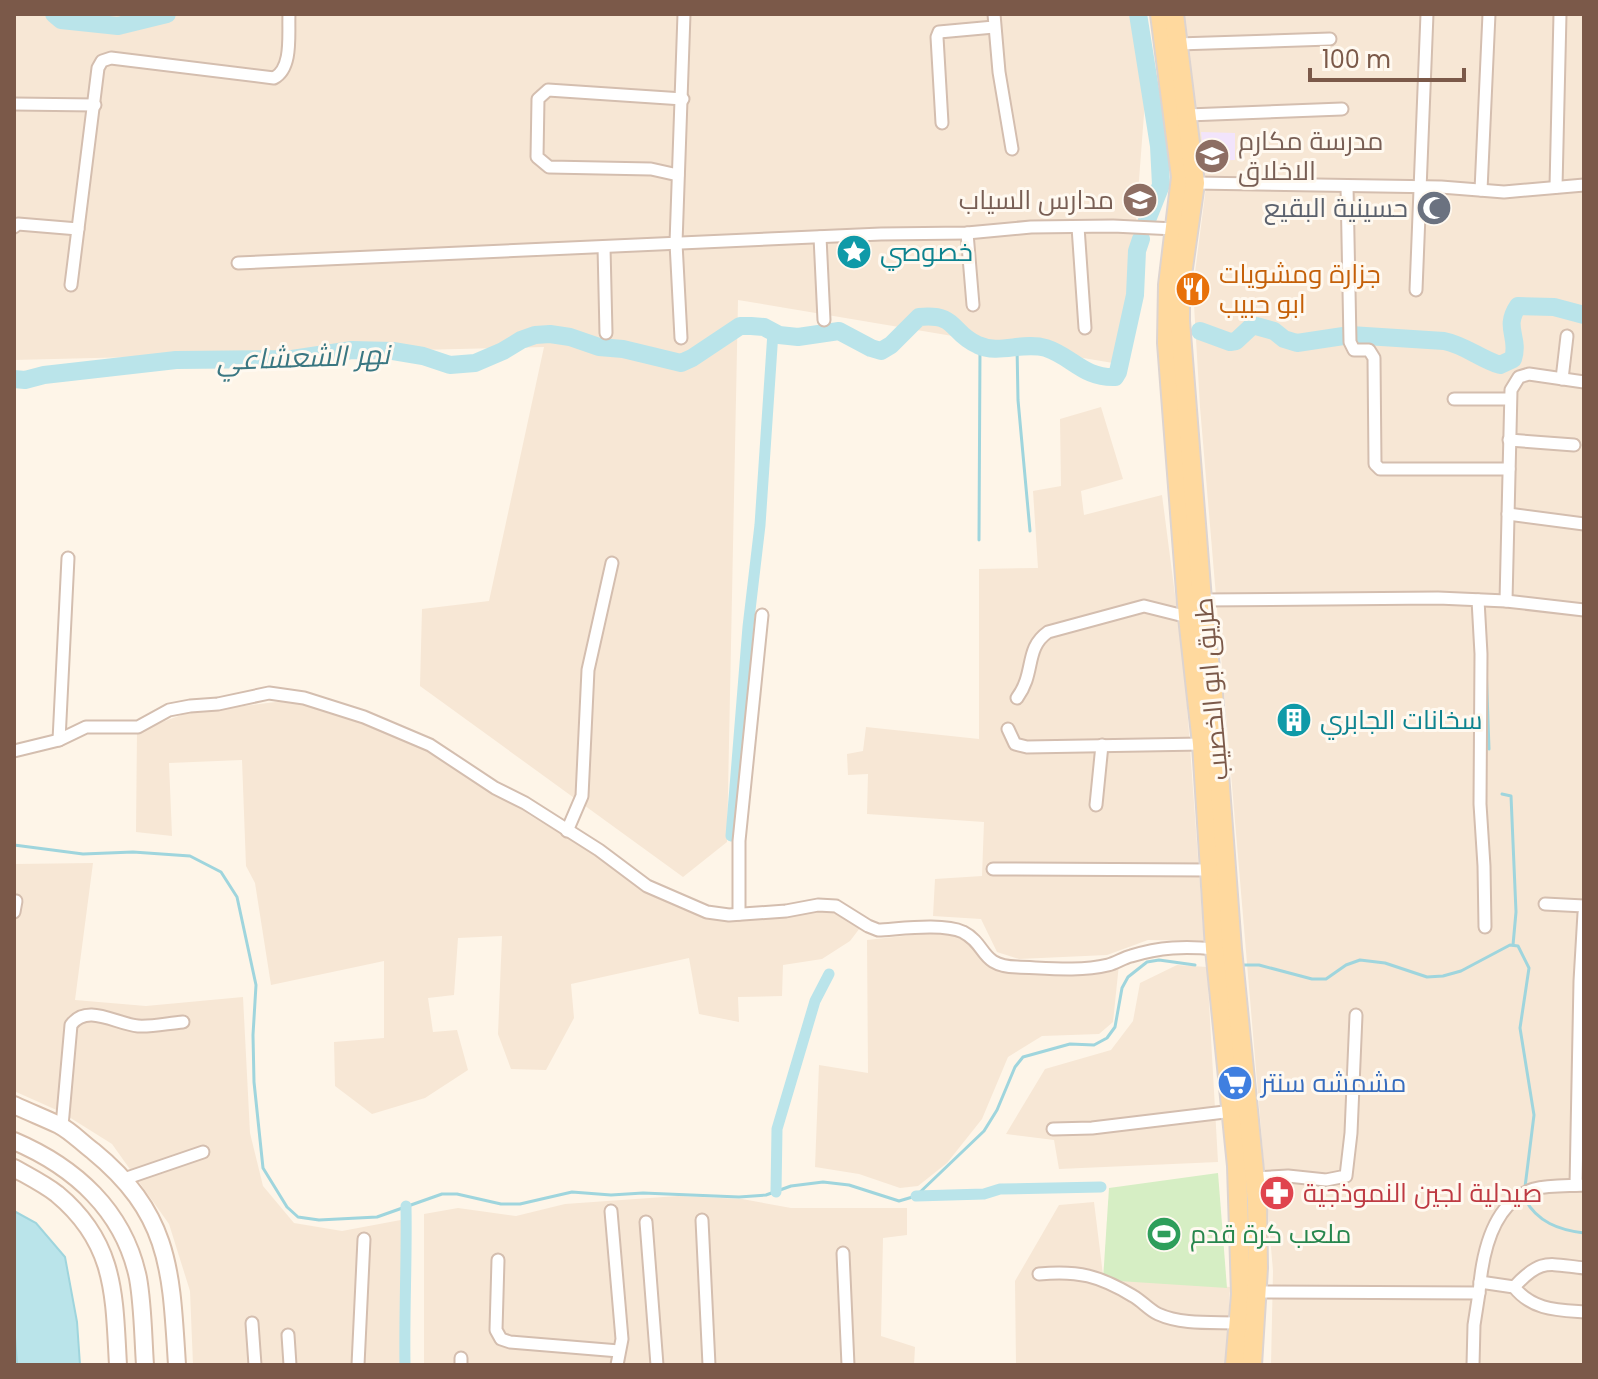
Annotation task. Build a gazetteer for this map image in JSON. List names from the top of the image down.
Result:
{
  "streets": {
    "main road": ["طريق ابو الخصيب"]
  },
  "water": ["نهر الشعشاعي"],
  "places": {
    "school or university": ["مدرسة مكارم الاخلاق", "مدارس السياب"],
    "mosque": ["حسينية البقيع"],
    "place": ["خصوصي"],
    "restaurant": ["جزارة ومشويات ابو حبيب"],
    "building": ["سخانات الجابري"],
    "supermarket": ["مشمشه سنتر"],
    "pharmacy": ["صيدلية لجين النموذجية"],
    "sports": ["ملعب كرة قدم"]
  },
  "scale_bar": "100 m"
}
